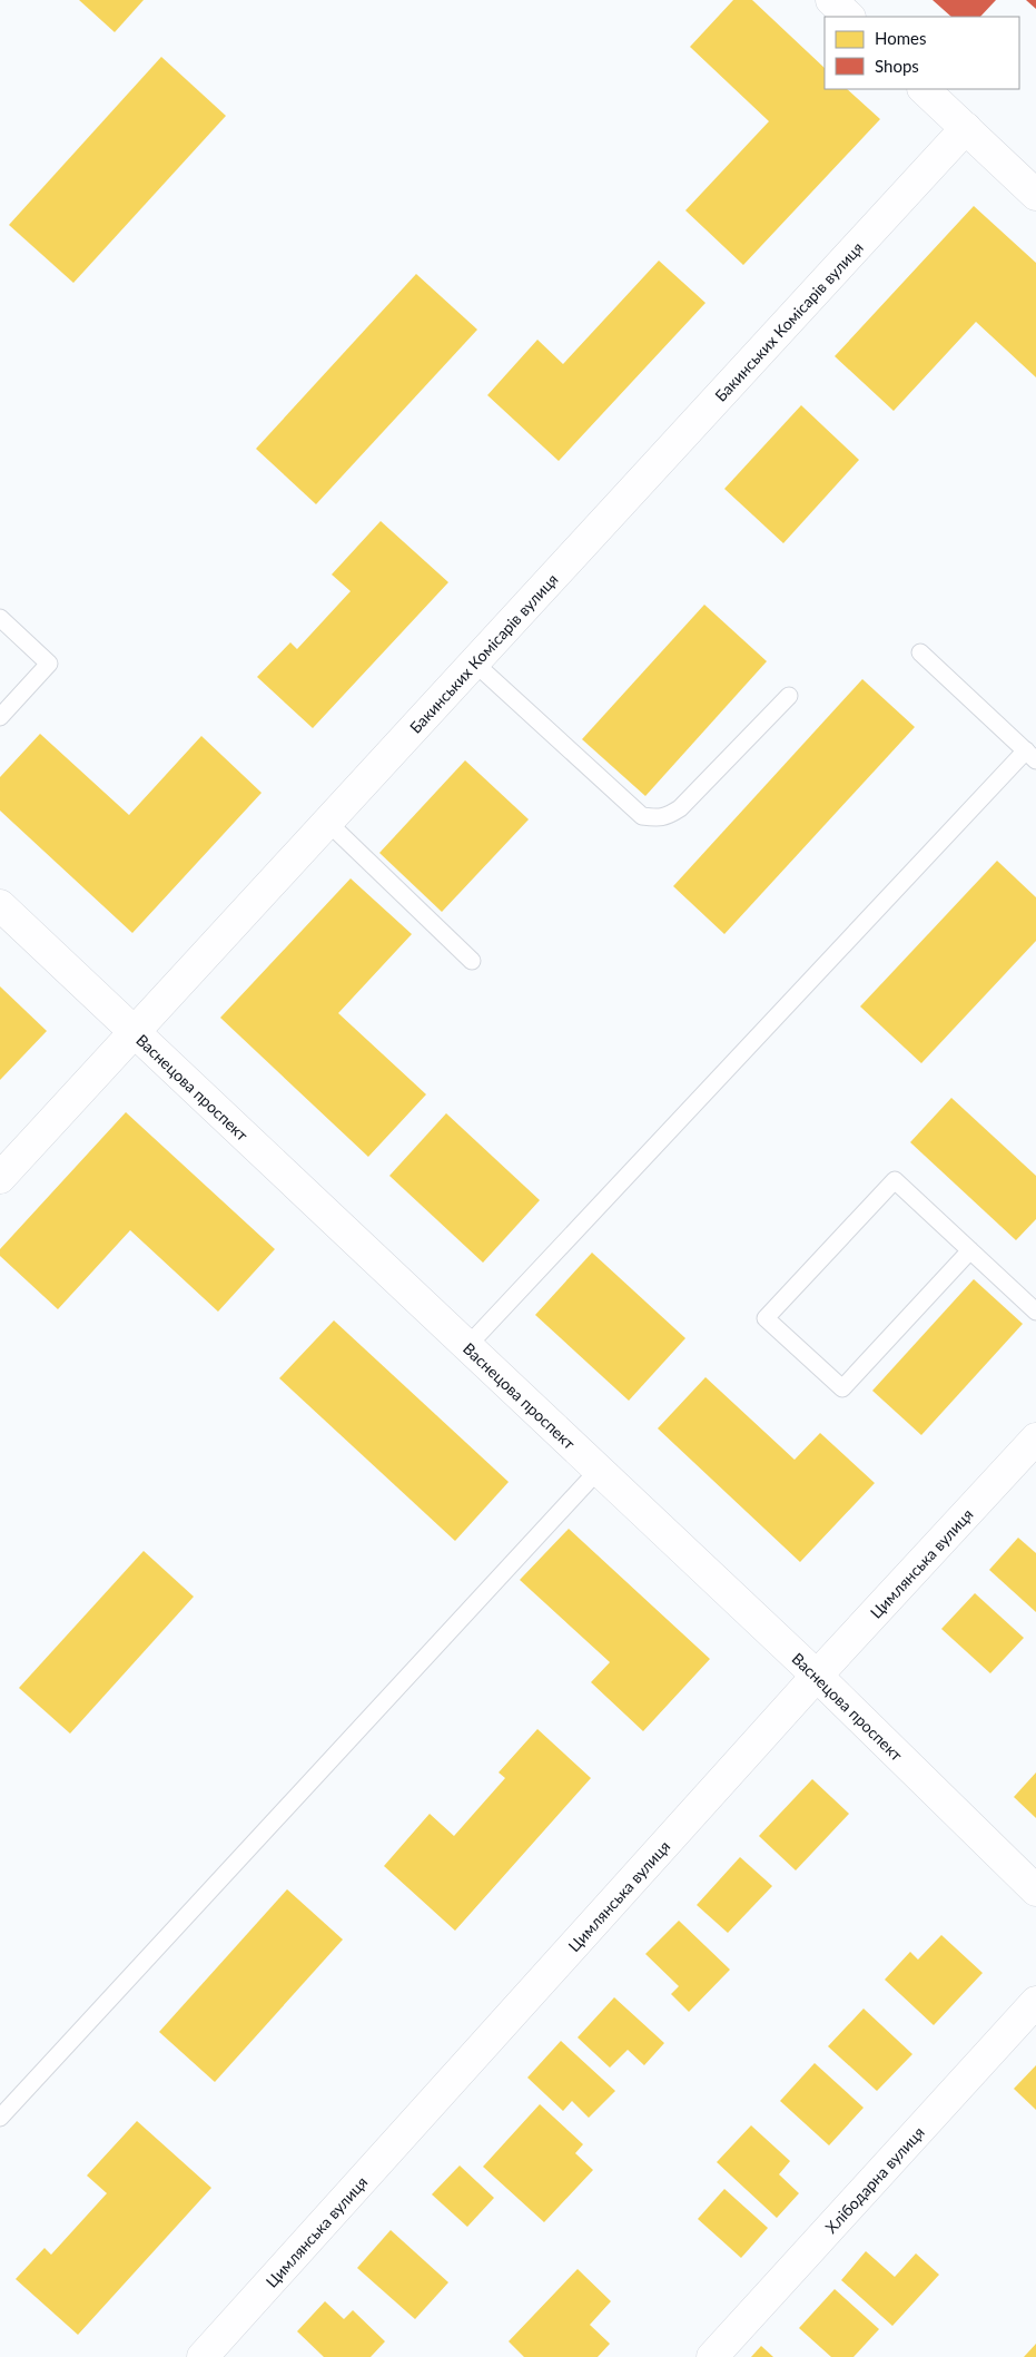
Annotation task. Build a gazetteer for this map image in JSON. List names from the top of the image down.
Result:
{
  "streets": {
    "street": [
      "Бакинських Комісарів вулиця",
      "Васнецова проспект",
      "Цимлянська вулиця",
      "Хлібодарна вулиця"
    ]
  },
  "crossings": [
    ["Бакинських Комісарів вулиця", "Васнецова проспект"],
    ["Васнецова проспект", "Цимлянська вулиця"]
  ],
  "legend": ["Homes", "Shops"]
}
